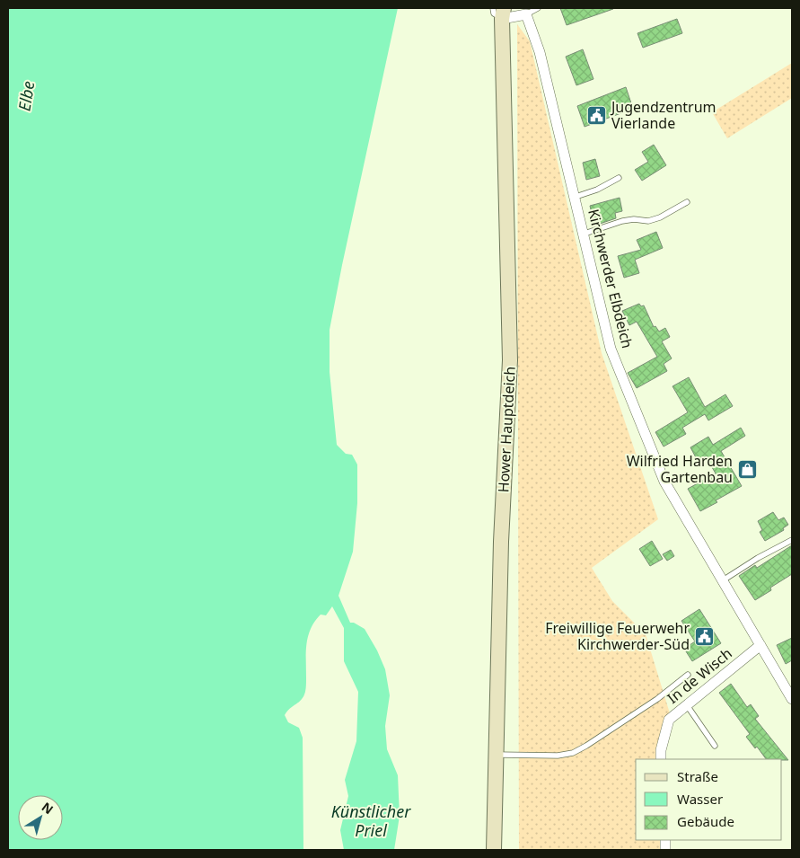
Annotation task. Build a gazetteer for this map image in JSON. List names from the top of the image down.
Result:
{
  "streets": {
    "street": ["Kirchwerder Elbdeich", "Hower Hauptdeich", "In de Wisch"]
  },
  "crossings": [
    ["Kirchwerder Elbdeich", "In de Wisch"]
  ],
  "water": ["Elbe", "Künstlicher Priel"],
  "places": {
    "public building": ["Jugendzentrum Vierlande", "Freiwillige Feuerwehr Kirchwerder-Süd"],
    "shop": ["Wilfried Harden Gartenbau"]
  },
  "legend": ["Straße", "Wasser", "Gebäude"],
  "north": "top right"
}
